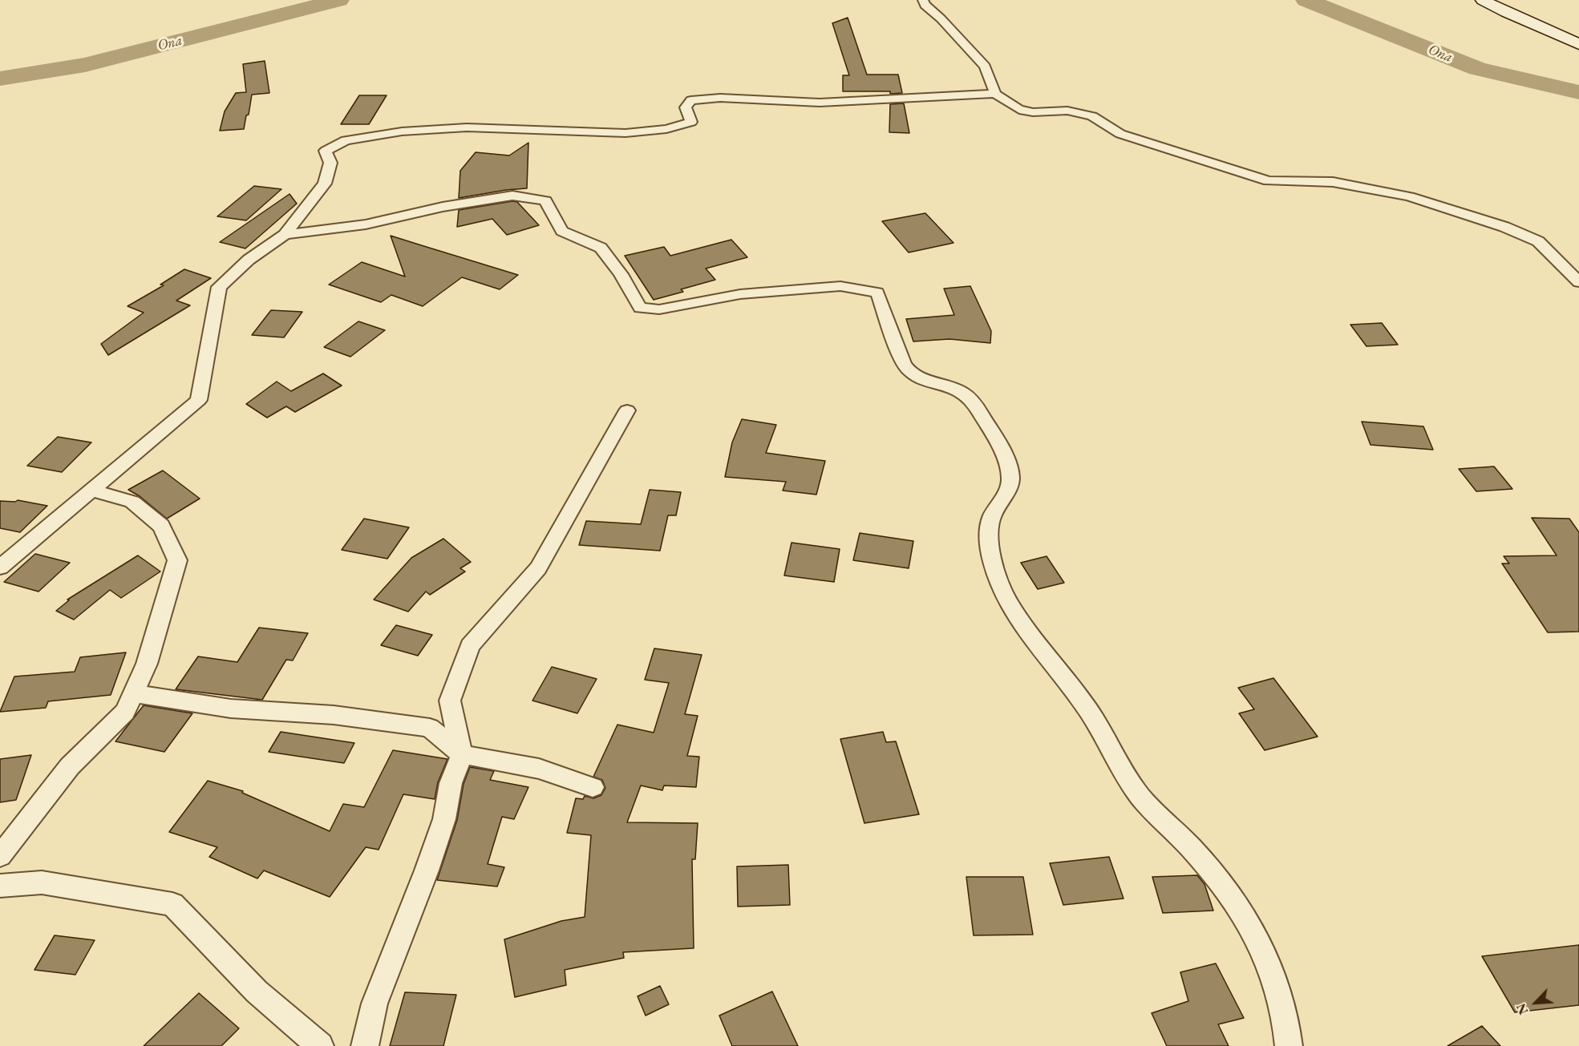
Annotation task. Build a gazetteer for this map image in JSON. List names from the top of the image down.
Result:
{
  "water": ["Ona"],
  "north": "bottom left"
}
